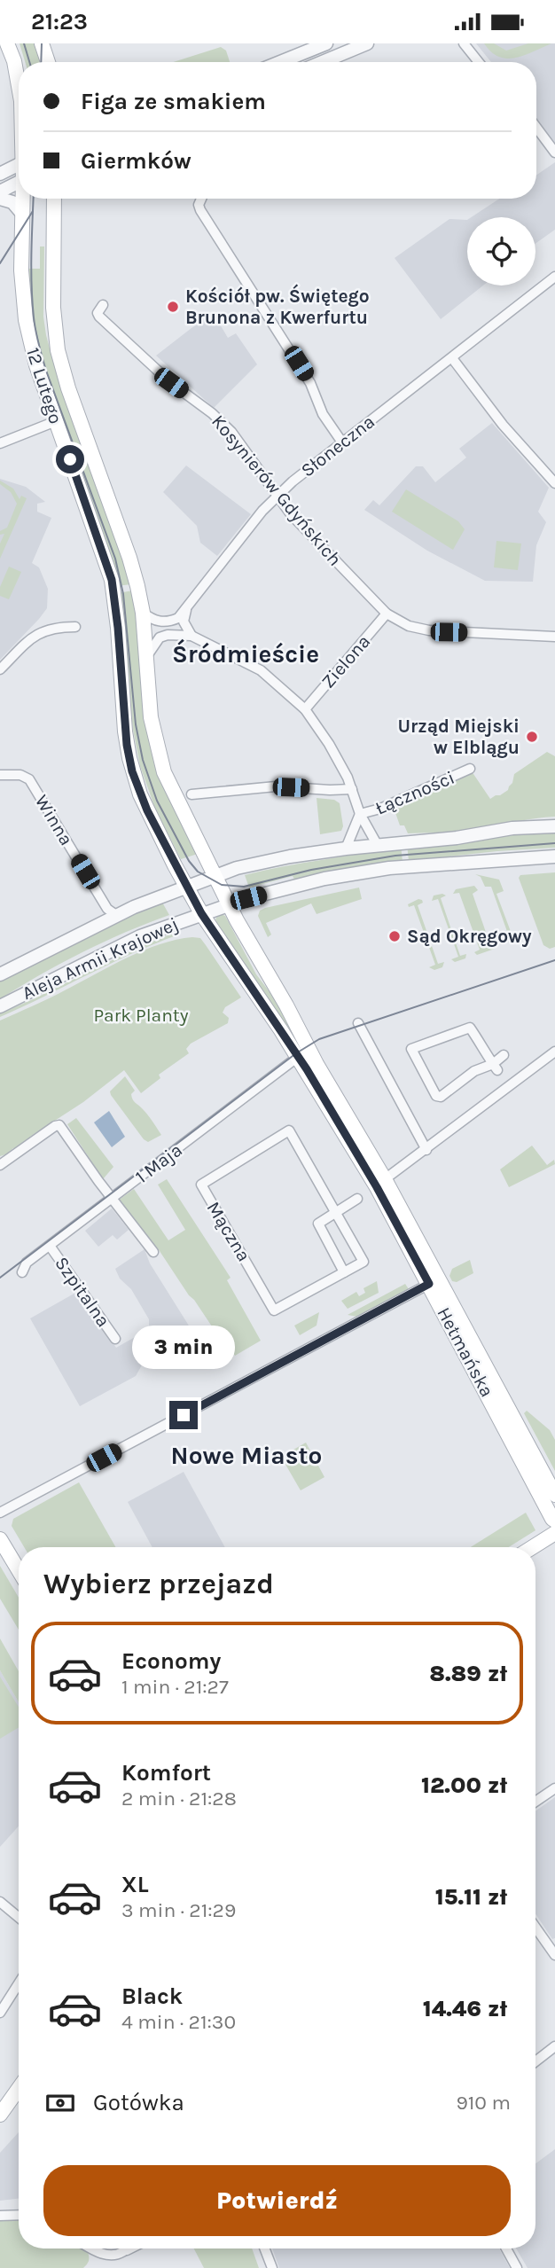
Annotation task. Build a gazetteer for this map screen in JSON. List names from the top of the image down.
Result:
{
  "streets": {
    "main road": ["12 Lutego", "Hetmańska"],
    "street": [
      "Słoneczna",
      "Kosynierów Gdyńskich",
      "Zielona",
      "Łączności",
      "Winna",
      "Aleja Armii Krajowej",
      "1 Maja",
      "Mączna",
      "Szpitalna"
    ]
  },
  "crossings": [
    ["12 Lutego", "Słoneczna"],
    ["12 Lutego", "Aleja Armii Krajowej"],
    ["12 Lutego", "1 Maja"],
    ["12 Lutego", "Hetmańska"],
    ["Słoneczna", "Kosynierów Gdyńskich"],
    ["Kosynierów Gdyńskich", "Zielona"],
    ["Winna", "Aleja Armii Krajowej"],
    ["1 Maja", "Szpitalna"],
    ["1 Maja", "Hetmańska"]
  ],
  "districts": ["Śródmieście", "Nowe Miasto"],
  "parks": ["Park Planty"],
  "places": ["Kościół pw. Świętego Brunona z Kwerfurtu", "Urząd Miejski w Elblągu", "Sąd Okręgowy"],
  "page": {
    "status": "21:23",
    "banner": ["Figa ze smakiem", "Giermków"],
    "bubble": "3 min",
    "heading": "Wybierz przejazd",
    "list": [
      {
        "name": "Economy",
        "note": "1 min · 21:27",
        "value": "8.89 zł"
      },
      {
        "name": "Komfort",
        "note": "2 min · 21:28",
        "value": "12.00 zł"
      },
      {
        "name": "XL",
        "note": "3 min · 21:29",
        "value": "15.11 zł"
      },
      {
        "name": "Black",
        "note": "4 min · 21:30",
        "value": "14.46 zł"
      }
    ],
    "pay": ["Gotówka", "910 m"],
    "buttons": "Potwierdź"
  }
}
